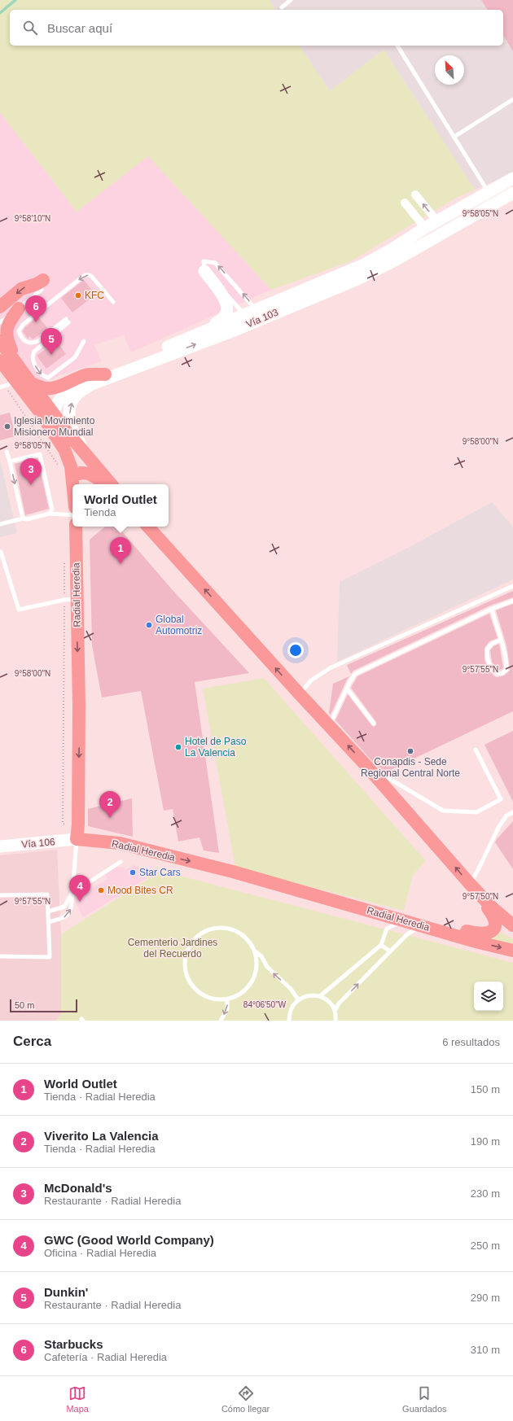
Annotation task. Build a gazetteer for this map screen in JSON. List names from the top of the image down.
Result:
{
  "streets": {
    "main road": ["Vía 103", "Radial Heredia", "Vía 106"]
  },
  "crossings": [
    ["Radial Heredia", "Vía 106"]
  ],
  "parks": ["Cementerio Jardines del Recuerdo"],
  "places": [
    "KFC",
    "Iglesia Movimiento Misionero Mundial",
    "Global Automotriz",
    "Hotel de Paso La Valencia",
    "Conapdis - Sede Regional Central Norte",
    "Star Cars",
    "Mood Bites CR"
  ],
  "scale_bar": "50 m",
  "north": "top left",
  "page": {
    "search": "Buscar aquí",
    "pins": [
      "6",
      "5",
      "3",
      "1",
      "2",
      "4"
    ],
    "popup": ["World Outlet", "Tienda"],
    "scale": "50 m",
    "heading": ["Cerca", "6 resultados"],
    "list": [
      {
        "mark": "1",
        "name": "World Outlet",
        "note": "Tienda · Radial Heredia",
        "value": "150 m"
      },
      {
        "mark": "2",
        "name": "Viverito La Valencia",
        "note": "Tienda · Radial Heredia",
        "value": "190 m"
      },
      {
        "mark": "3",
        "name": "McDonald's",
        "note": "Restaurante · Radial Heredia",
        "value": "230 m"
      },
      {
        "mark": "4",
        "name": "GWC (Good World Company)",
        "note": "Oficina · Radial Heredia",
        "value": "250 m"
      },
      {
        "mark": "5",
        "name": "Dunkin'",
        "note": "Restaurante · Radial Heredia",
        "value": "290 m"
      },
      {
        "mark": "6",
        "name": "Starbucks",
        "note": "Cafetería · Radial Heredia",
        "value": "310 m"
      }
    ],
    "nav": ["Mapa", "Cómo llegar", "Guardados"]
  },
  "coordinates": [
    "9°58'05\"N",
    "9°58'10\"N",
    "9°58'00\"N",
    "9°57'55\"N",
    "9°57'50\"N",
    "84°06'50\"W"
  ]
}
